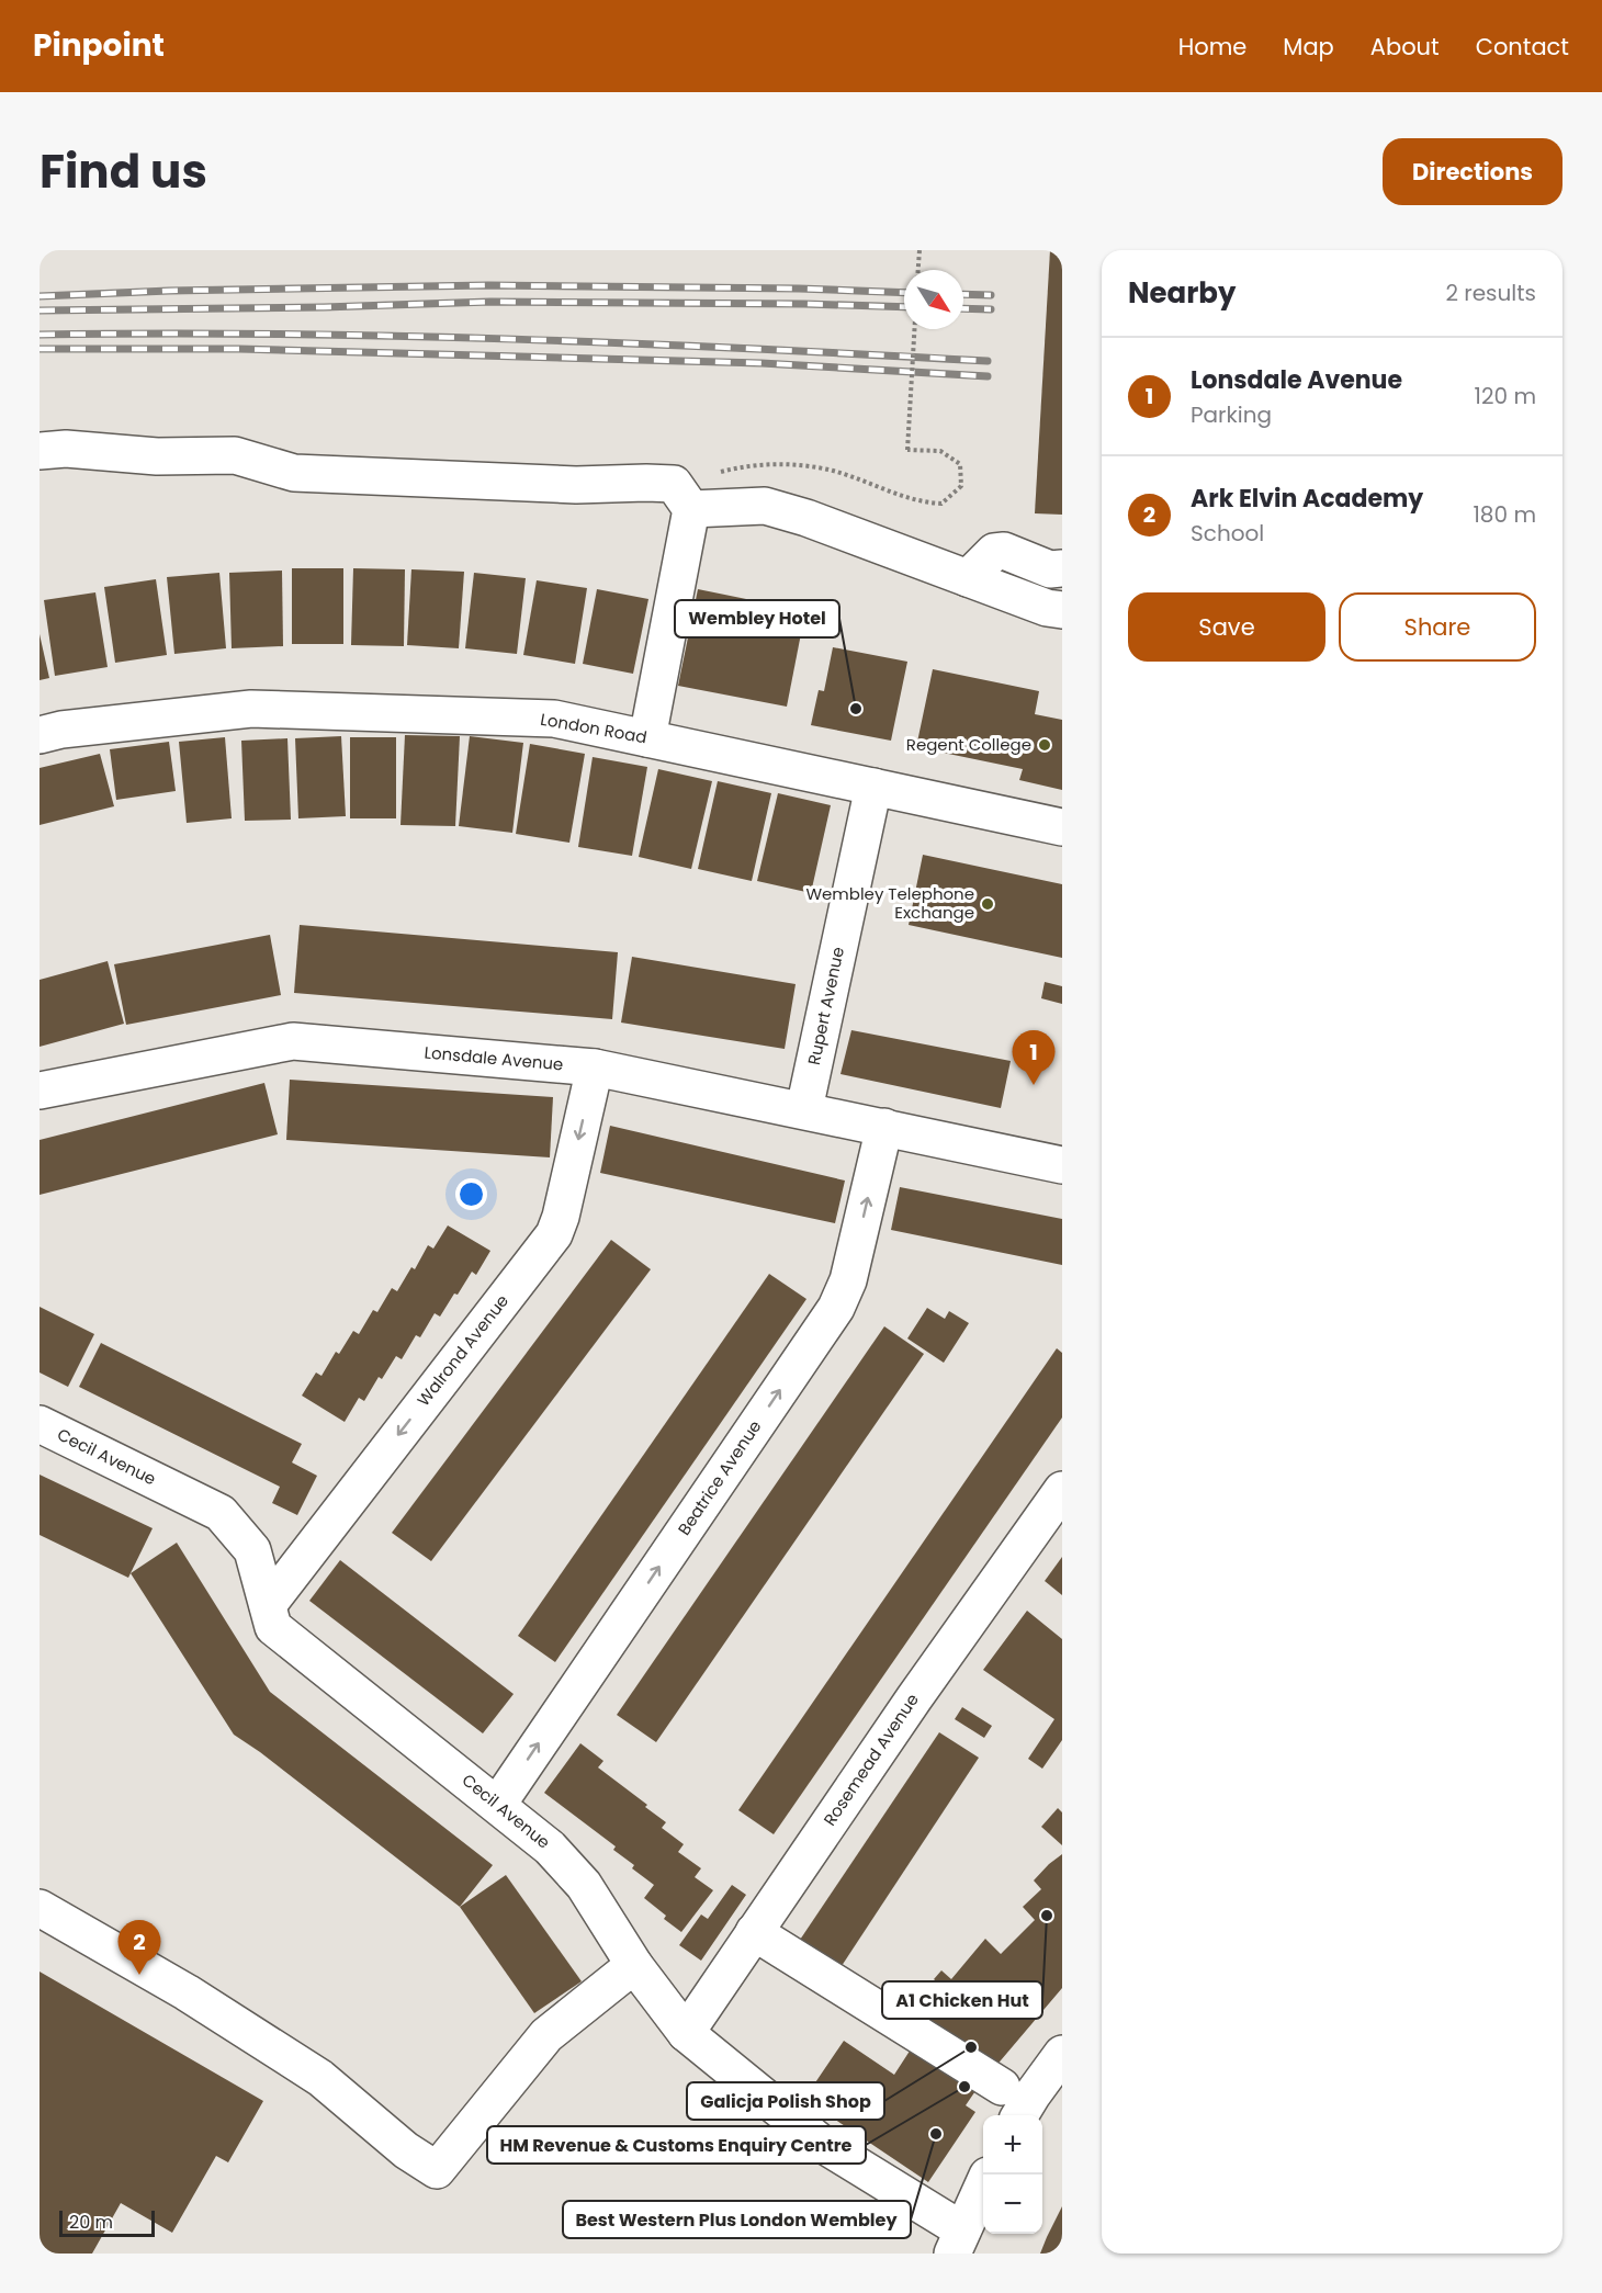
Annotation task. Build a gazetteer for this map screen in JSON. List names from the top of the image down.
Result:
{
  "streets": {
    "street": [
      "London Road",
      "Rupert Avenue",
      "Lonsdale Avenue",
      "Walrond Avenue",
      "Cecil Avenue",
      "Beatrice Avenue",
      "Rosemead Avenue"
    ]
  },
  "crossings": [
    ["London Road", "Rupert Avenue"],
    ["Rupert Avenue", "Lonsdale Avenue"],
    ["Lonsdale Avenue", "Walrond Avenue"],
    ["Lonsdale Avenue", "Beatrice Avenue"],
    ["Walrond Avenue", "Cecil Avenue"],
    ["Cecil Avenue", "Beatrice Avenue"],
    ["Cecil Avenue", "Rosemead Avenue"]
  ],
  "one_way": ["Walrond Avenue", "Beatrice Avenue"],
  "places": [
    "Wembley Hotel",
    "Regent College",
    "Wembley Telephone Exchange",
    "A1 Chicken Hut",
    "Galicja Polish Shop",
    "HM Revenue & Customs Enquiry Centre",
    "Best Western Plus London Wembley"
  ],
  "scale_bar": "20 m",
  "north": "bottom right",
  "page": {
    "header": "Pinpoint",
    "nav": [
      "Home",
      "Map",
      "About",
      "Contact"
    ],
    "title": "Find us",
    "buttons": [
      "Directions",
      ["Save", "Share"]
    ],
    "heading": ["Nearby", "2 results"],
    "list": [
      {
        "mark": "1",
        "name": "Lonsdale Avenue",
        "note": "Parking",
        "value": "120 m"
      },
      {
        "mark": "2",
        "name": "Ark Elvin Academy",
        "note": "School",
        "value": "180 m"
      }
    ],
    "pins": ["1", "2"],
    "map_buttons": ["+", "−"],
    "scale": "20 m"
  }
}
